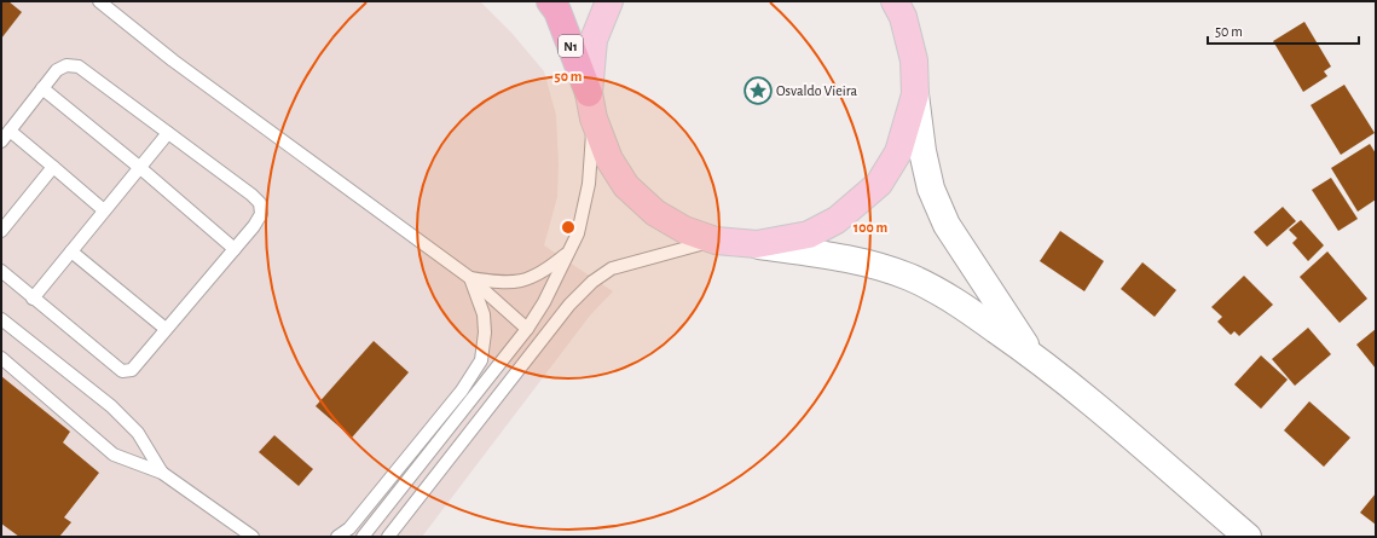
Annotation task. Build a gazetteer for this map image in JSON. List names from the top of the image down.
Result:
{
  "streets": {
    "highway": ["N1"]
  },
  "places": {
    "place": ["Osvaldo Vieira"]
  },
  "scale_bar": "50 m",
  "rings": ["50 m", "100 m"]
}
